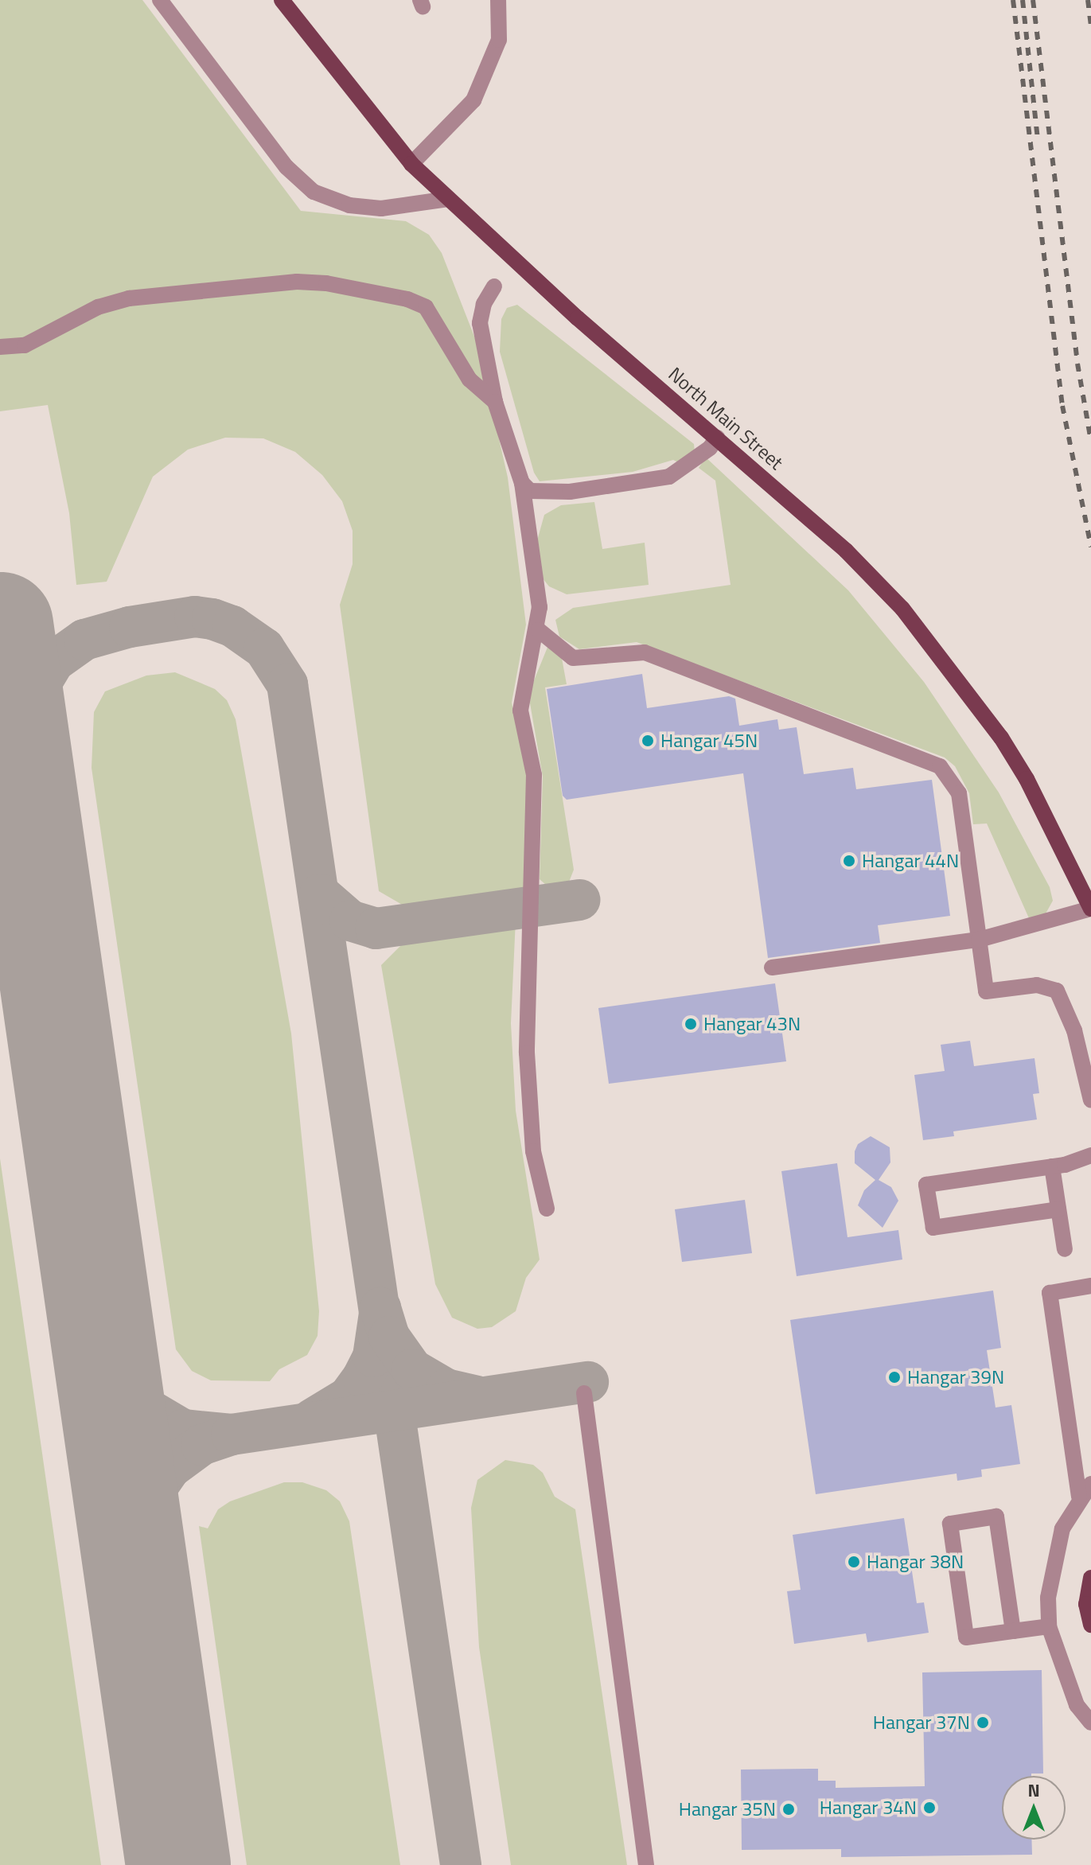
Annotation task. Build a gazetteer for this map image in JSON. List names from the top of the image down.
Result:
{
  "streets": {
    "main road": ["North Main Street"]
  },
  "places": [
    "Hangar 45N",
    "Hangar 44N",
    "Hangar 43N",
    "Hangar 39N",
    "Hangar 38N",
    "Hangar 37N",
    "Hangar 34N",
    "Hangar 35N"
  ],
  "north": "top"
}
